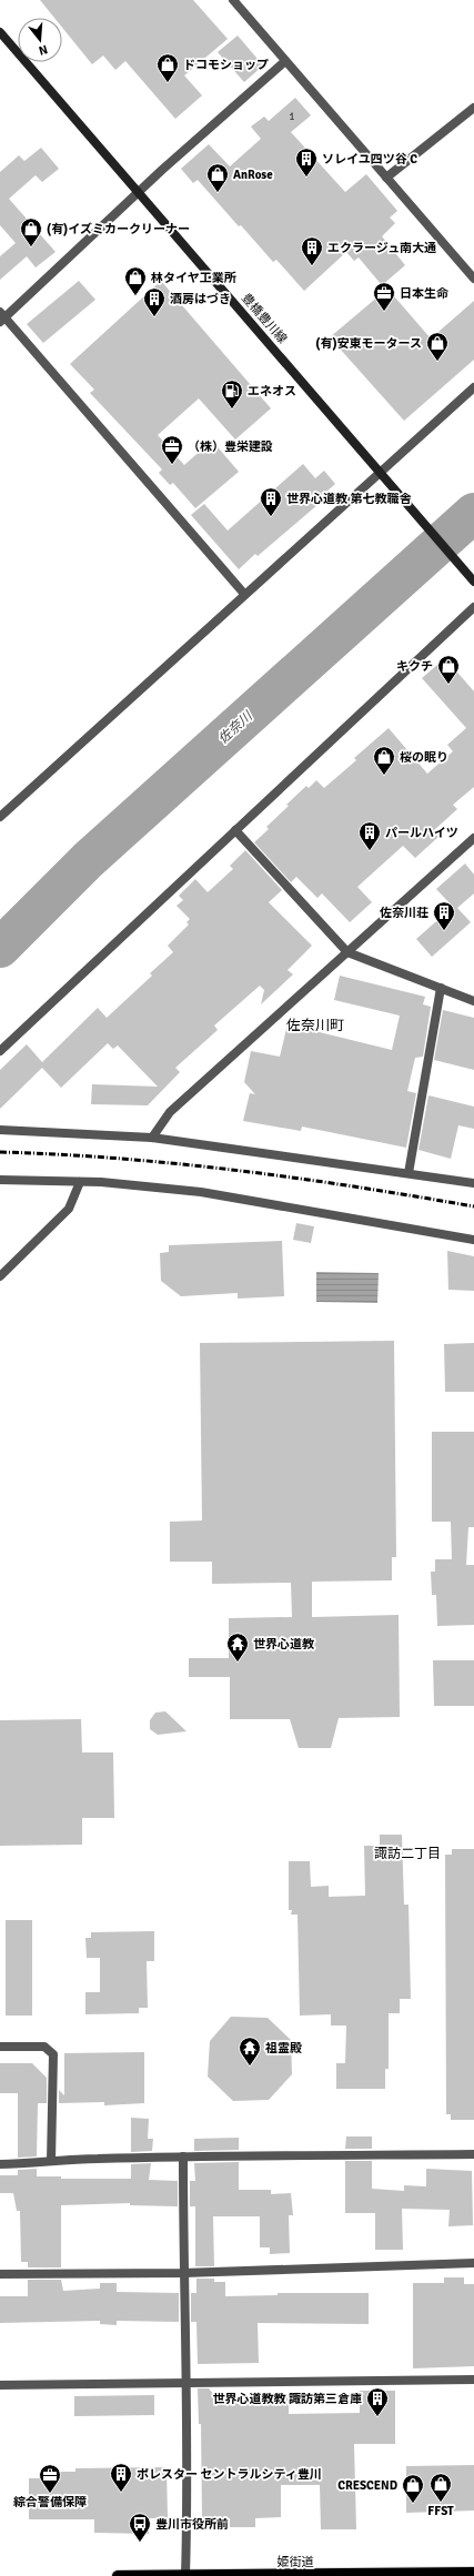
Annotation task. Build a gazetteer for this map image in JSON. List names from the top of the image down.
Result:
{
  "streets": {
    "main road": ["豊橋豊川線", "姫街道"]
  },
  "districts": ["佐奈川町", "諏訪二丁目"],
  "water": ["佐奈川"],
  "places": {
    "shop": [
      "ドコモショップ",
      "AnRose",
      "(有)イズミカークリーナー",
      "林タイヤ工業所",
      "(有)安東モータース",
      "キクチ",
      "桜の眠り",
      "FFST",
      "CRESCEND"
    ],
    "building": [
      "ソレイユ四ツ谷 C",
      "エクラージュ南大通",
      "酒房はづき",
      "世界心道教 第七教職舎",
      "パールハイツ",
      "佐奈川荘",
      "世界心道教教 諏訪第三倉庫",
      "ポレスター セントラルシティ豊川"
    ],
    "office": ["日本生命", "（株）豊栄建設", "綜合警備保障"],
    "fuel station": ["エネオス"],
    "temple": ["世界心道教", "祖霊殿"],
    "bus stop": ["豊川市役所前"]
  },
  "house_numbers": ["1"],
  "north": "bottom"
}
